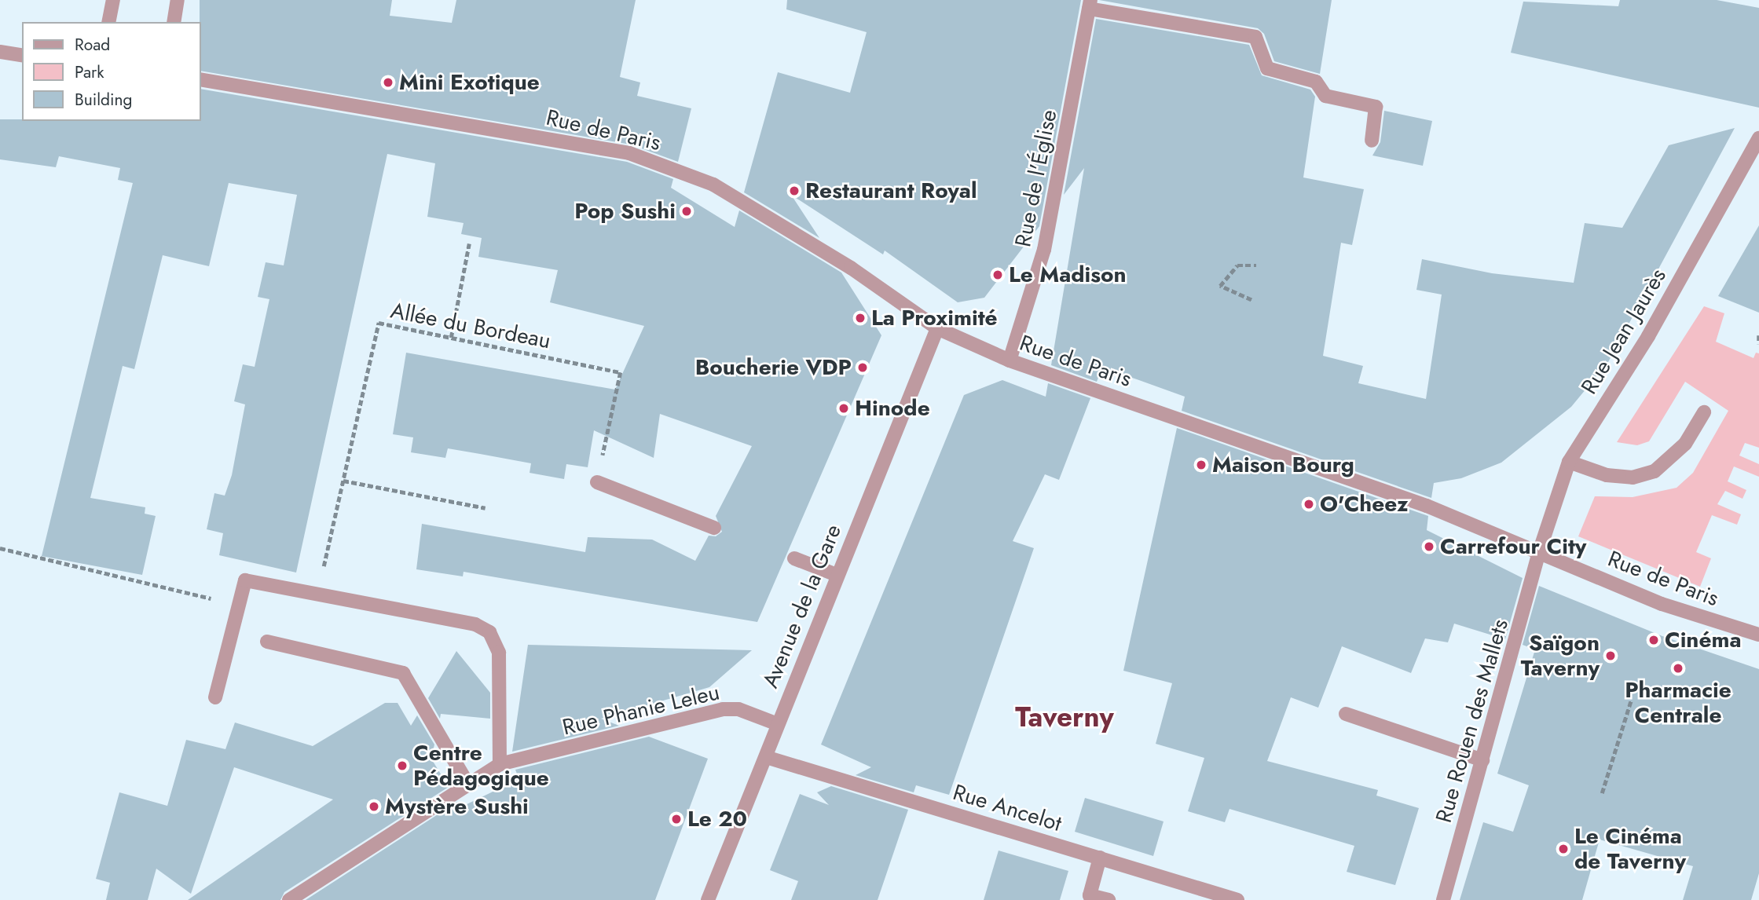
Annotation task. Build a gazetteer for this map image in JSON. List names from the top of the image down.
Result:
{
  "streets": {
    "street": [
      "Rue de Paris",
      "Rue de l'Église",
      "Rue Jean Jaurès",
      "Avenue de la Gare",
      "Rue Phanie Leleu",
      "Rue Rouen des Mallets",
      "Rue Ancelot"
    ],
    "path": ["Allée du Bordeau"]
  },
  "crossings": [
    ["Rue de Paris", "Rue de l'Église"],
    ["Rue de Paris", "Rue Jean Jaurès"],
    ["Rue de Paris", "Avenue de la Gare"],
    ["Rue de Paris", "Rue Rouen des Mallets"],
    ["Rue Jean Jaurès", "Rue Rouen des Mallets"],
    ["Avenue de la Gare", "Rue Phanie Leleu"],
    ["Avenue de la Gare", "Rue Ancelot"]
  ],
  "districts": ["Taverny"],
  "places": [
    "Mini Exotique",
    "Restaurant Royal",
    "Pop Sushi",
    "Le Madison",
    "La Proximité",
    "Boucherie VDP",
    "Hinode",
    "Maison Bourg",
    "O'Cheez",
    "Carrefour City",
    "Cinéma",
    "Saïgon Taverny",
    "Pharmacie Centrale",
    "Centre Pédagogique",
    "Mystère Sushi",
    "Le 20",
    "Le Cinéma de Taverny"
  ],
  "legend": ["Road", "Park", "Building"]
}
